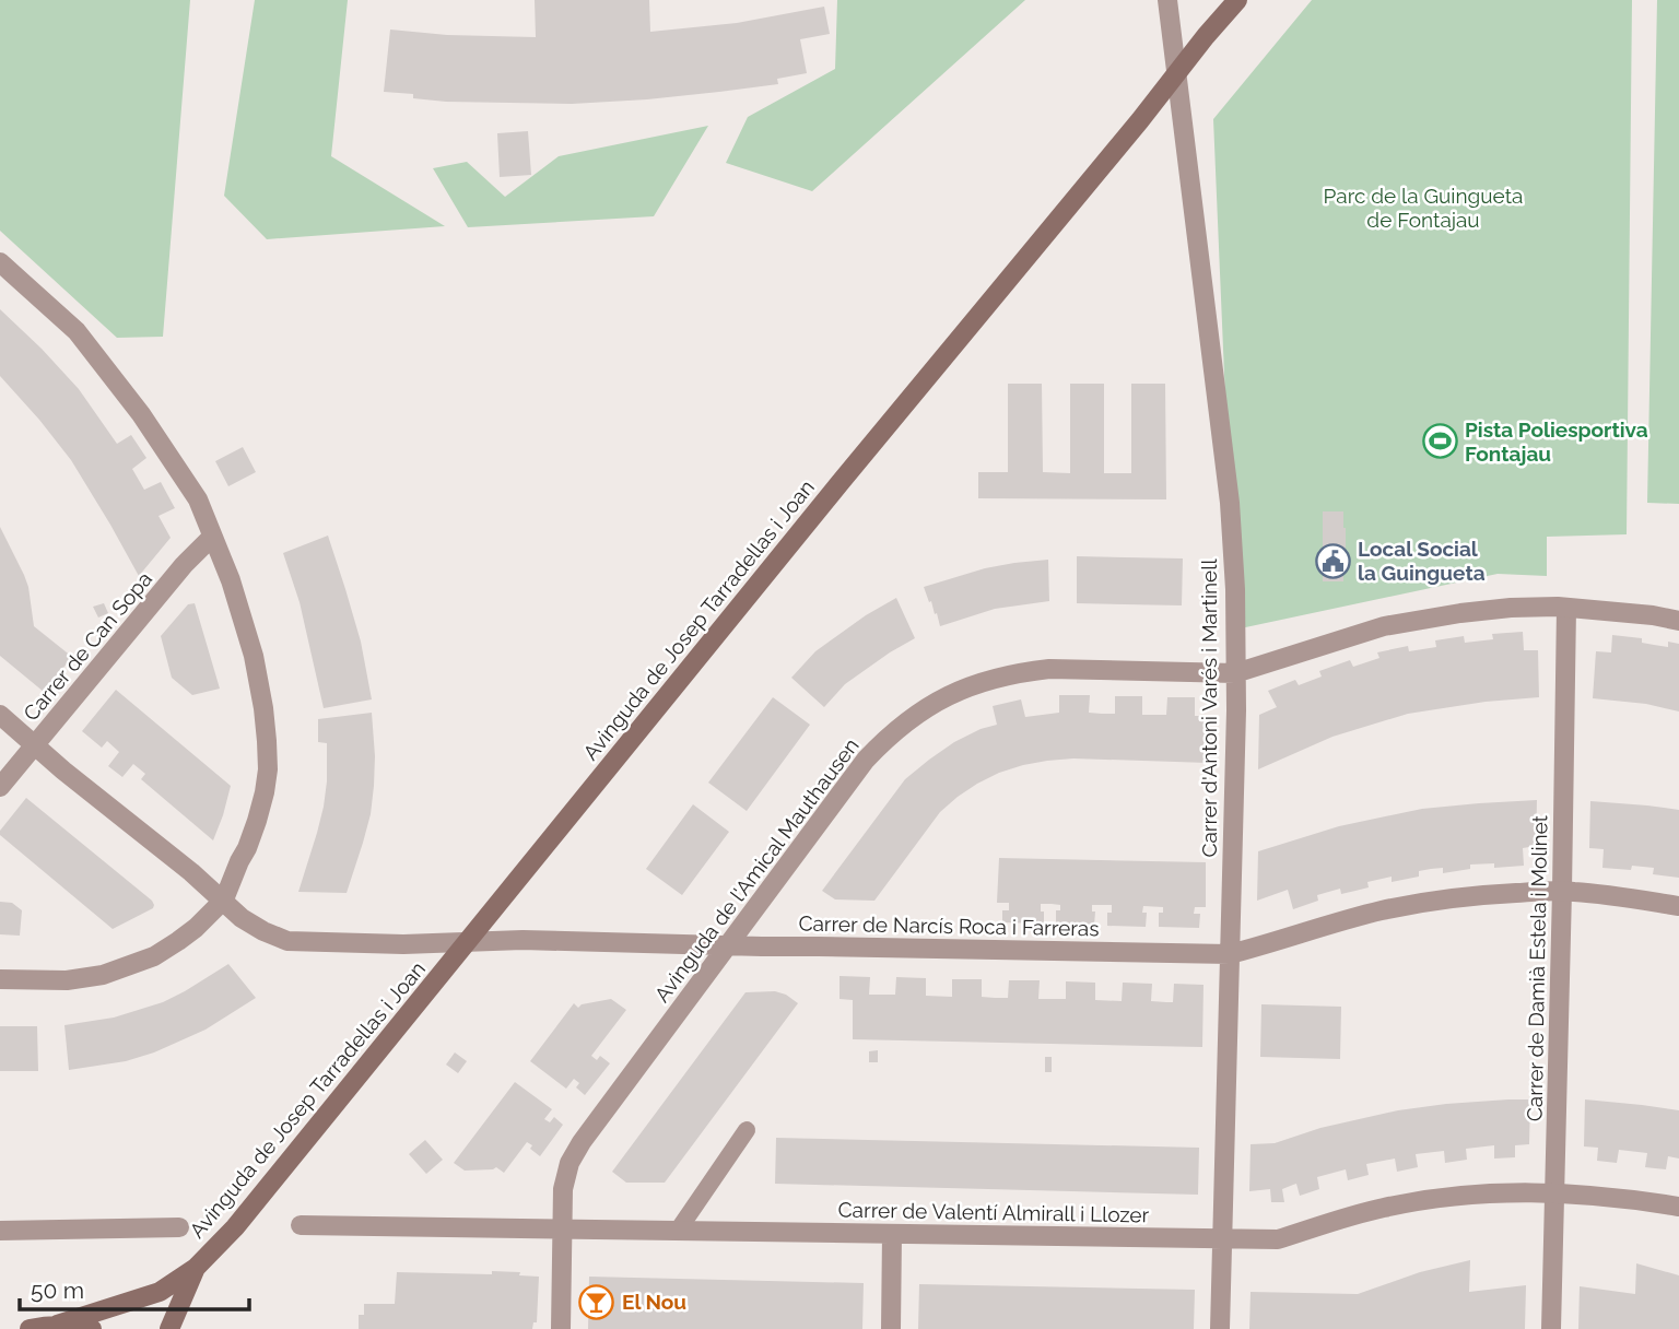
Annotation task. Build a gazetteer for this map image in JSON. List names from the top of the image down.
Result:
{
  "streets": {
    "main road": ["Avinguda de Josep Tarradellas i Joan"],
    "street": [
      "Carrer de Can Sopa",
      "Carrer d'Antoni Varés i Martinell",
      "Avinguda de l'Amical Mauthausen",
      "Carrer de Narcís Roca i Farreras",
      "Carrer de Damià Estela i Molinet",
      "Carrer de Valentí Almirall i Llozer"
    ]
  },
  "crossings": [
    ["Avinguda de Josep Tarradellas i Joan", "Carrer d'Antoni Varés i Martinell"],
    ["Avinguda de Josep Tarradellas i Joan", "Carrer de Narcís Roca i Farreras"],
    ["Carrer de Can Sopa", "Carrer de Narcís Roca i Farreras"],
    ["Carrer d'Antoni Varés i Martinell", "Avinguda de l'Amical Mauthausen"],
    ["Carrer d'Antoni Varés i Martinell", "Carrer de Narcís Roca i Farreras"],
    ["Carrer d'Antoni Varés i Martinell", "Carrer de Valentí Almirall i Llozer"],
    ["Avinguda de l'Amical Mauthausen", "Carrer de Narcís Roca i Farreras"],
    ["Avinguda de l'Amical Mauthausen", "Carrer de Damià Estela i Molinet"],
    ["Avinguda de l'Amical Mauthausen", "Carrer de Valentí Almirall i Llozer"],
    ["Carrer de Narcís Roca i Farreras", "Carrer de Damià Estela i Molinet"],
    ["Carrer de Damià Estela i Molinet", "Carrer de Valentí Almirall i Llozer"]
  ],
  "parks": ["Parc de la Guingueta de Fontajau"],
  "places": {
    "sports": ["Pista Poliesportiva Fontajau"],
    "public building": ["Local Social la Guingueta"],
    "bar": ["El Nou"]
  },
  "scale_bar": "50 m"
}
